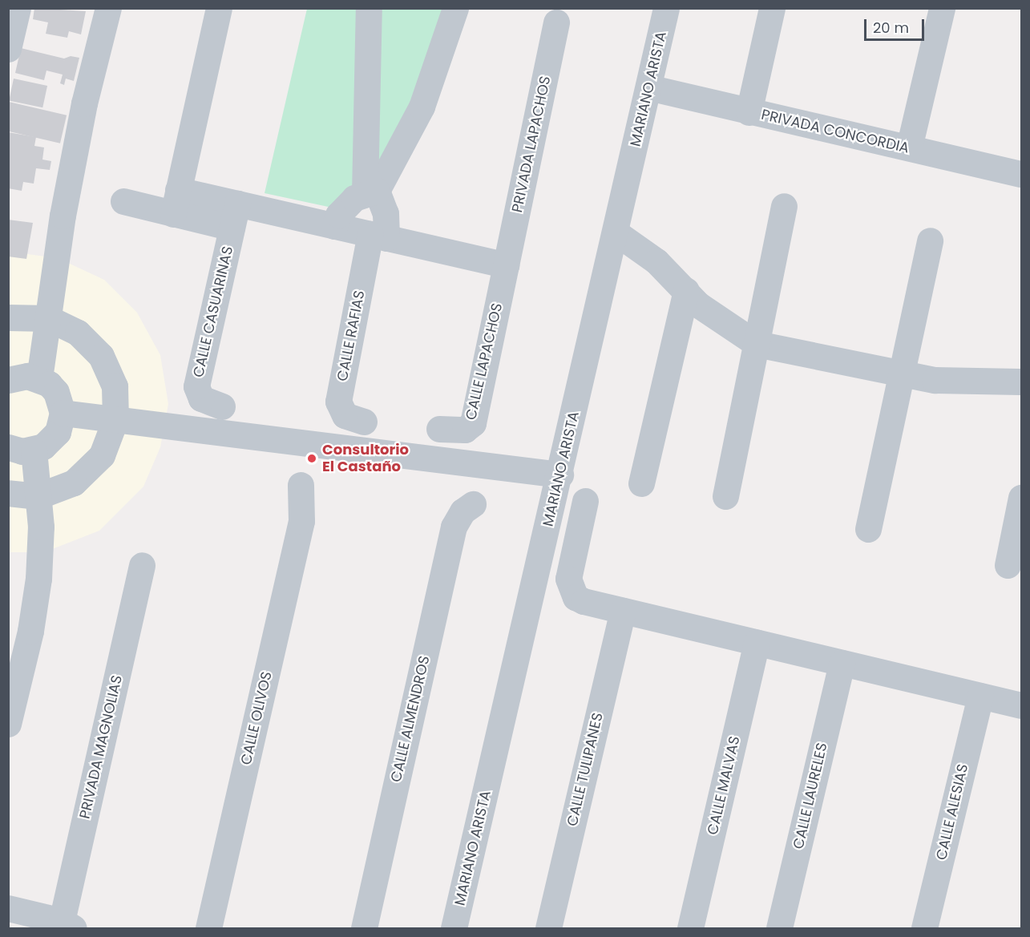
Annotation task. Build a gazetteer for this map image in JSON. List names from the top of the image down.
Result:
{
  "streets": {
    "street": [
      "MARIANO ARISTA",
      "PRIVADA CONCORDIA",
      "PRIVADA LAPACHOS",
      "CALLE CASUARINAS",
      "CALLE RAFIAS",
      "CALLE LAPACHOS",
      "CALLE OLIVOS",
      "CALLE ALMENDROS",
      "PRIVADA MAGNOLIAS",
      "CALLE TULIPANES",
      "CALLE MALVAS",
      "CALLE LAURELES",
      "CALLE ALESIAS"
    ]
  },
  "crossings": [
    ["MARIANO ARISTA", "PRIVADA CONCORDIA"],
    ["PRIVADA LAPACHOS", "CALLE LAPACHOS"]
  ],
  "places": ["Consultorio El Castaño"],
  "scale_bar": "20 m"
}
